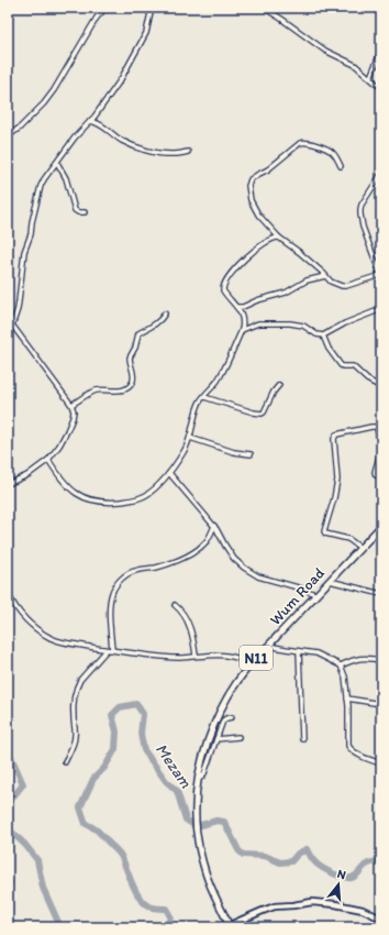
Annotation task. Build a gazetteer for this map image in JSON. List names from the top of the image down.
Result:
{
  "streets": {
    "highway": ["Wum Road", "N11"]
  },
  "water": ["Mezam"],
  "north": "top"
}
